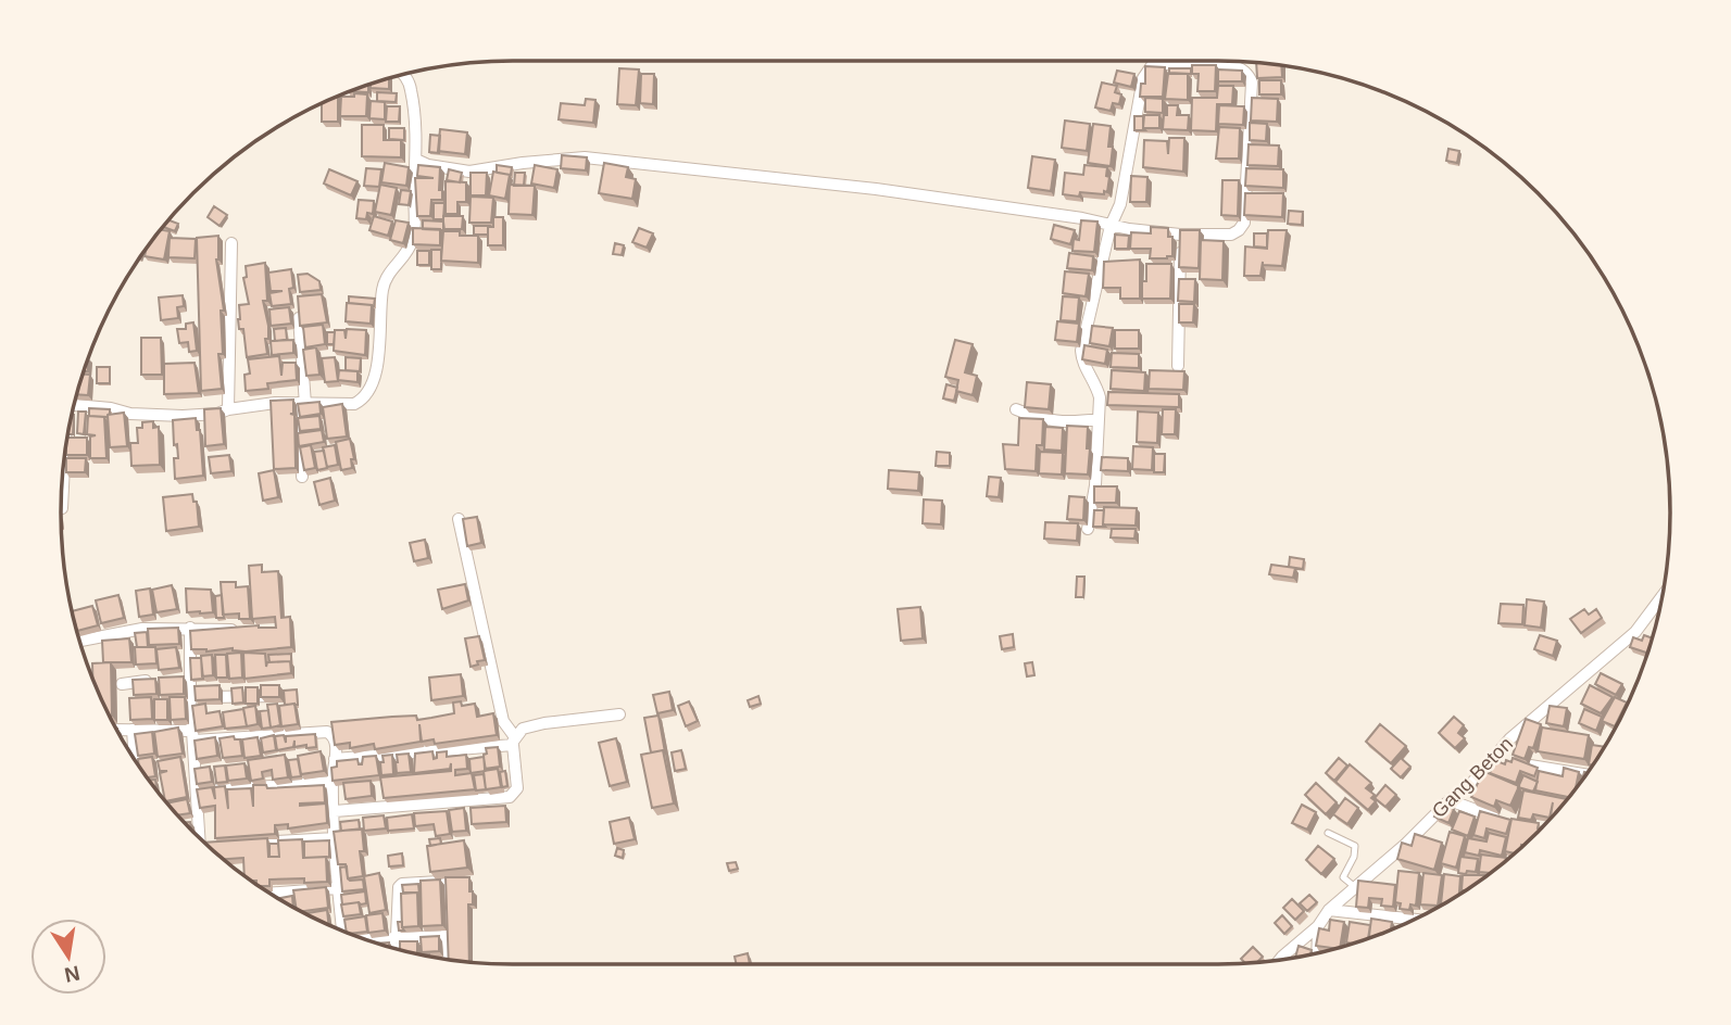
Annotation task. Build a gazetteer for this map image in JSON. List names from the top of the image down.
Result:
{
  "streets": {
    "street": ["Gang Beton"]
  },
  "north": "bottom"
}
